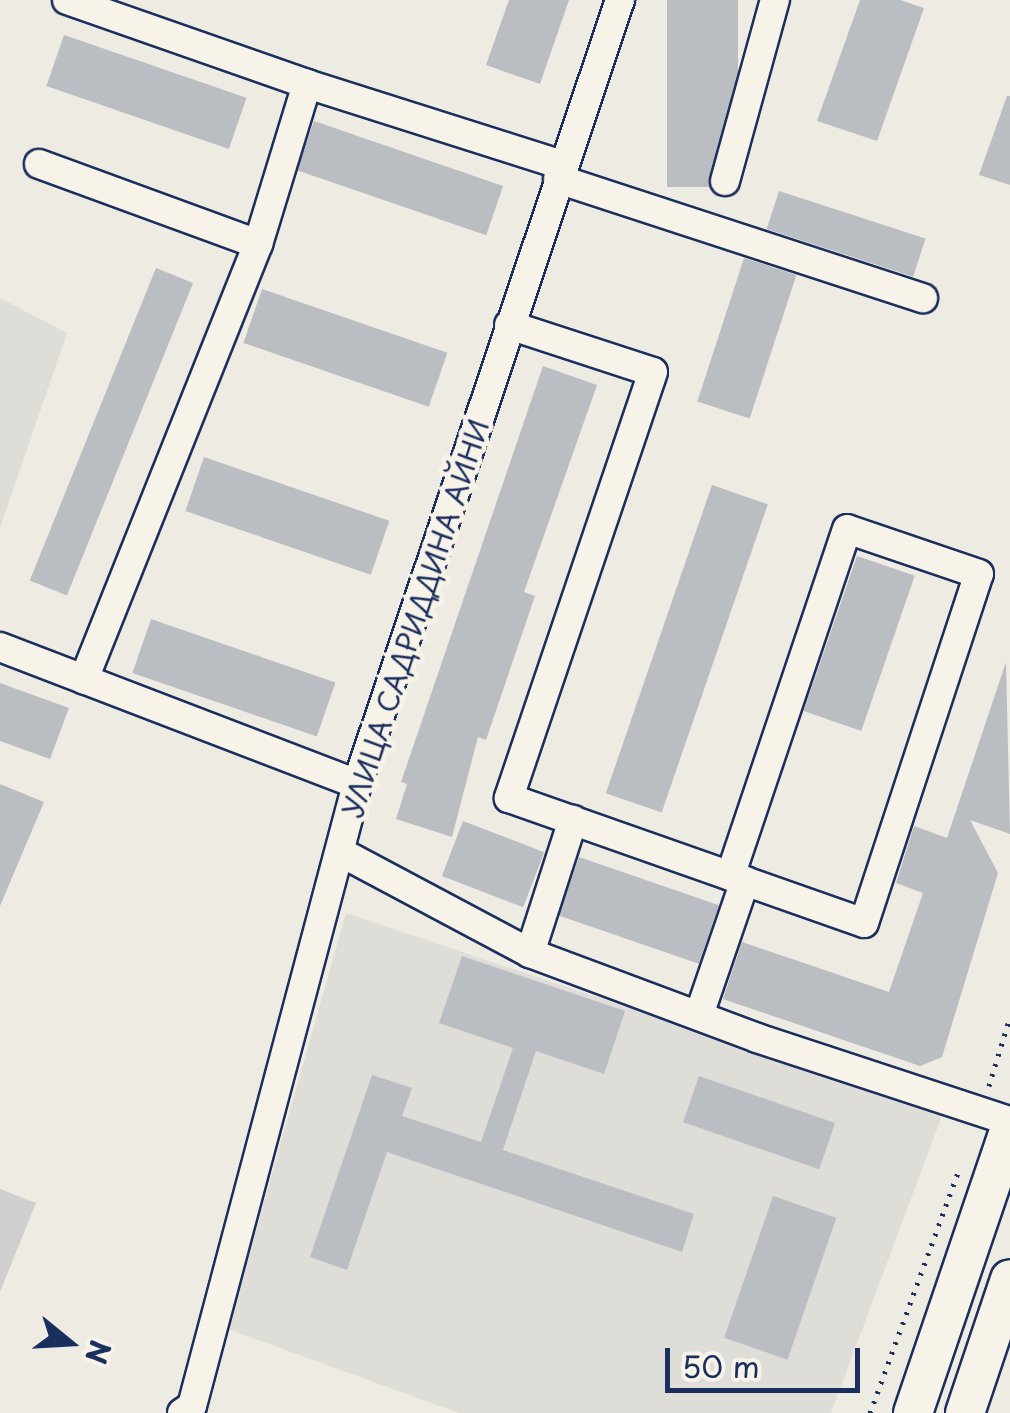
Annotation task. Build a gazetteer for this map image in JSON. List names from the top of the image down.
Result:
{
  "streets": {
    "street": ["УЛИЦА САДРИДДИНА АЙНИ"]
  },
  "scale_bar": "50 m",
  "north": "right"
}
